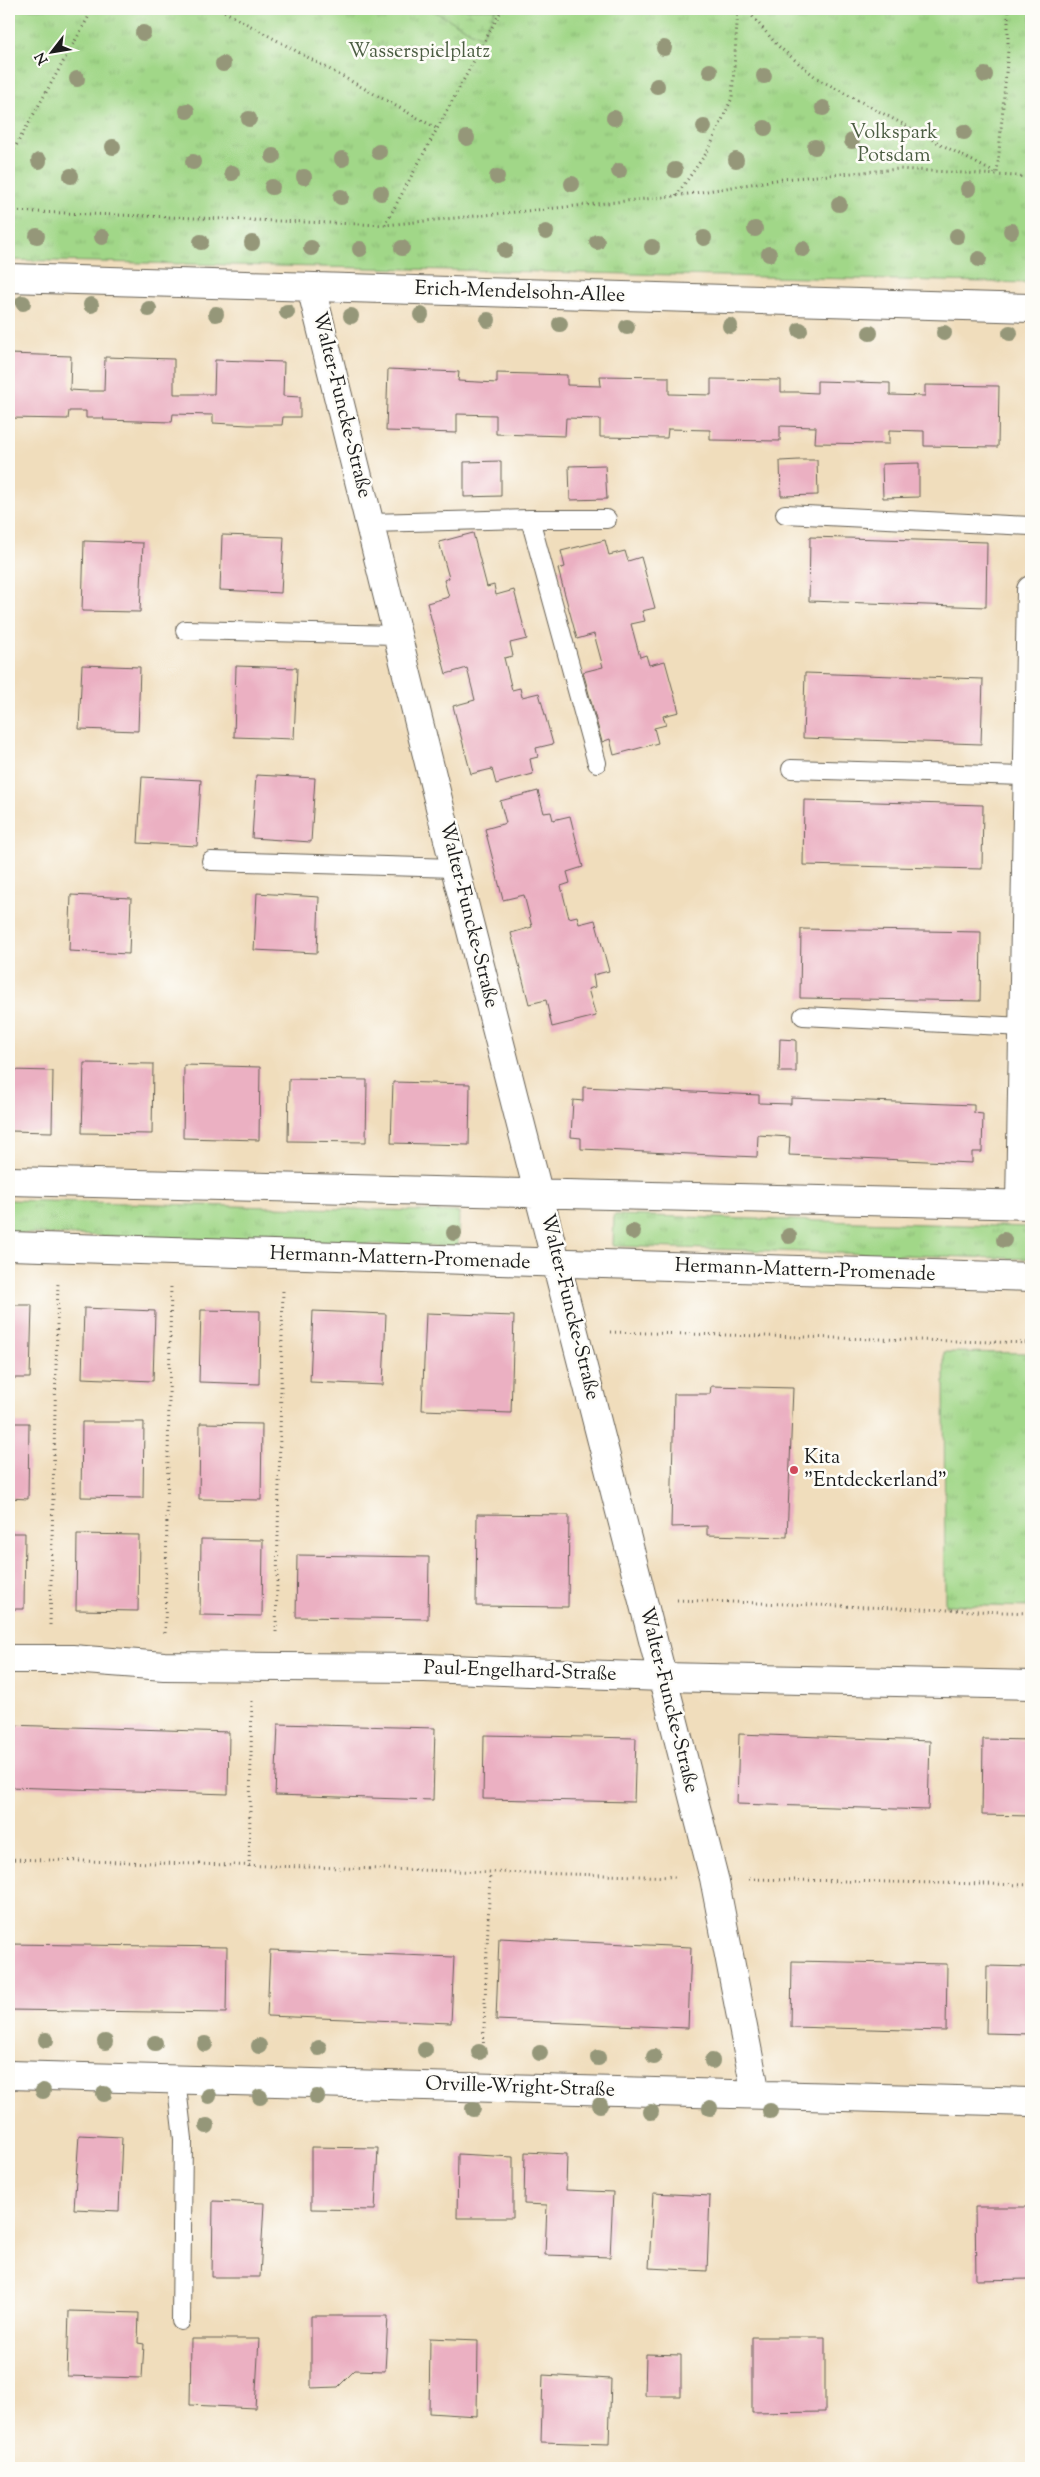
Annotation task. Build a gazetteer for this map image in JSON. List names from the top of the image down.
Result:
{
  "streets": {
    "street": [
      "Erich-Mendelsohn-Allee",
      "Walter-Funcke-Straße",
      "Hermann-Mattern-Promenade",
      "Paul-Engelhard-Straße",
      "Orville-Wright-Straße"
    ]
  },
  "crossings": [
    ["Erich-Mendelsohn-Allee", "Walter-Funcke-Straße"],
    ["Walter-Funcke-Straße", "Hermann-Mattern-Promenade"],
    ["Walter-Funcke-Straße", "Paul-Engelhard-Straße"],
    ["Walter-Funcke-Straße", "Orville-Wright-Straße"]
  ],
  "parks": ["Wasserspielplatz", "Volkspark Potsdam"],
  "places": ["Kita \"Entdeckerland\""],
  "north": "bottom left"
}
